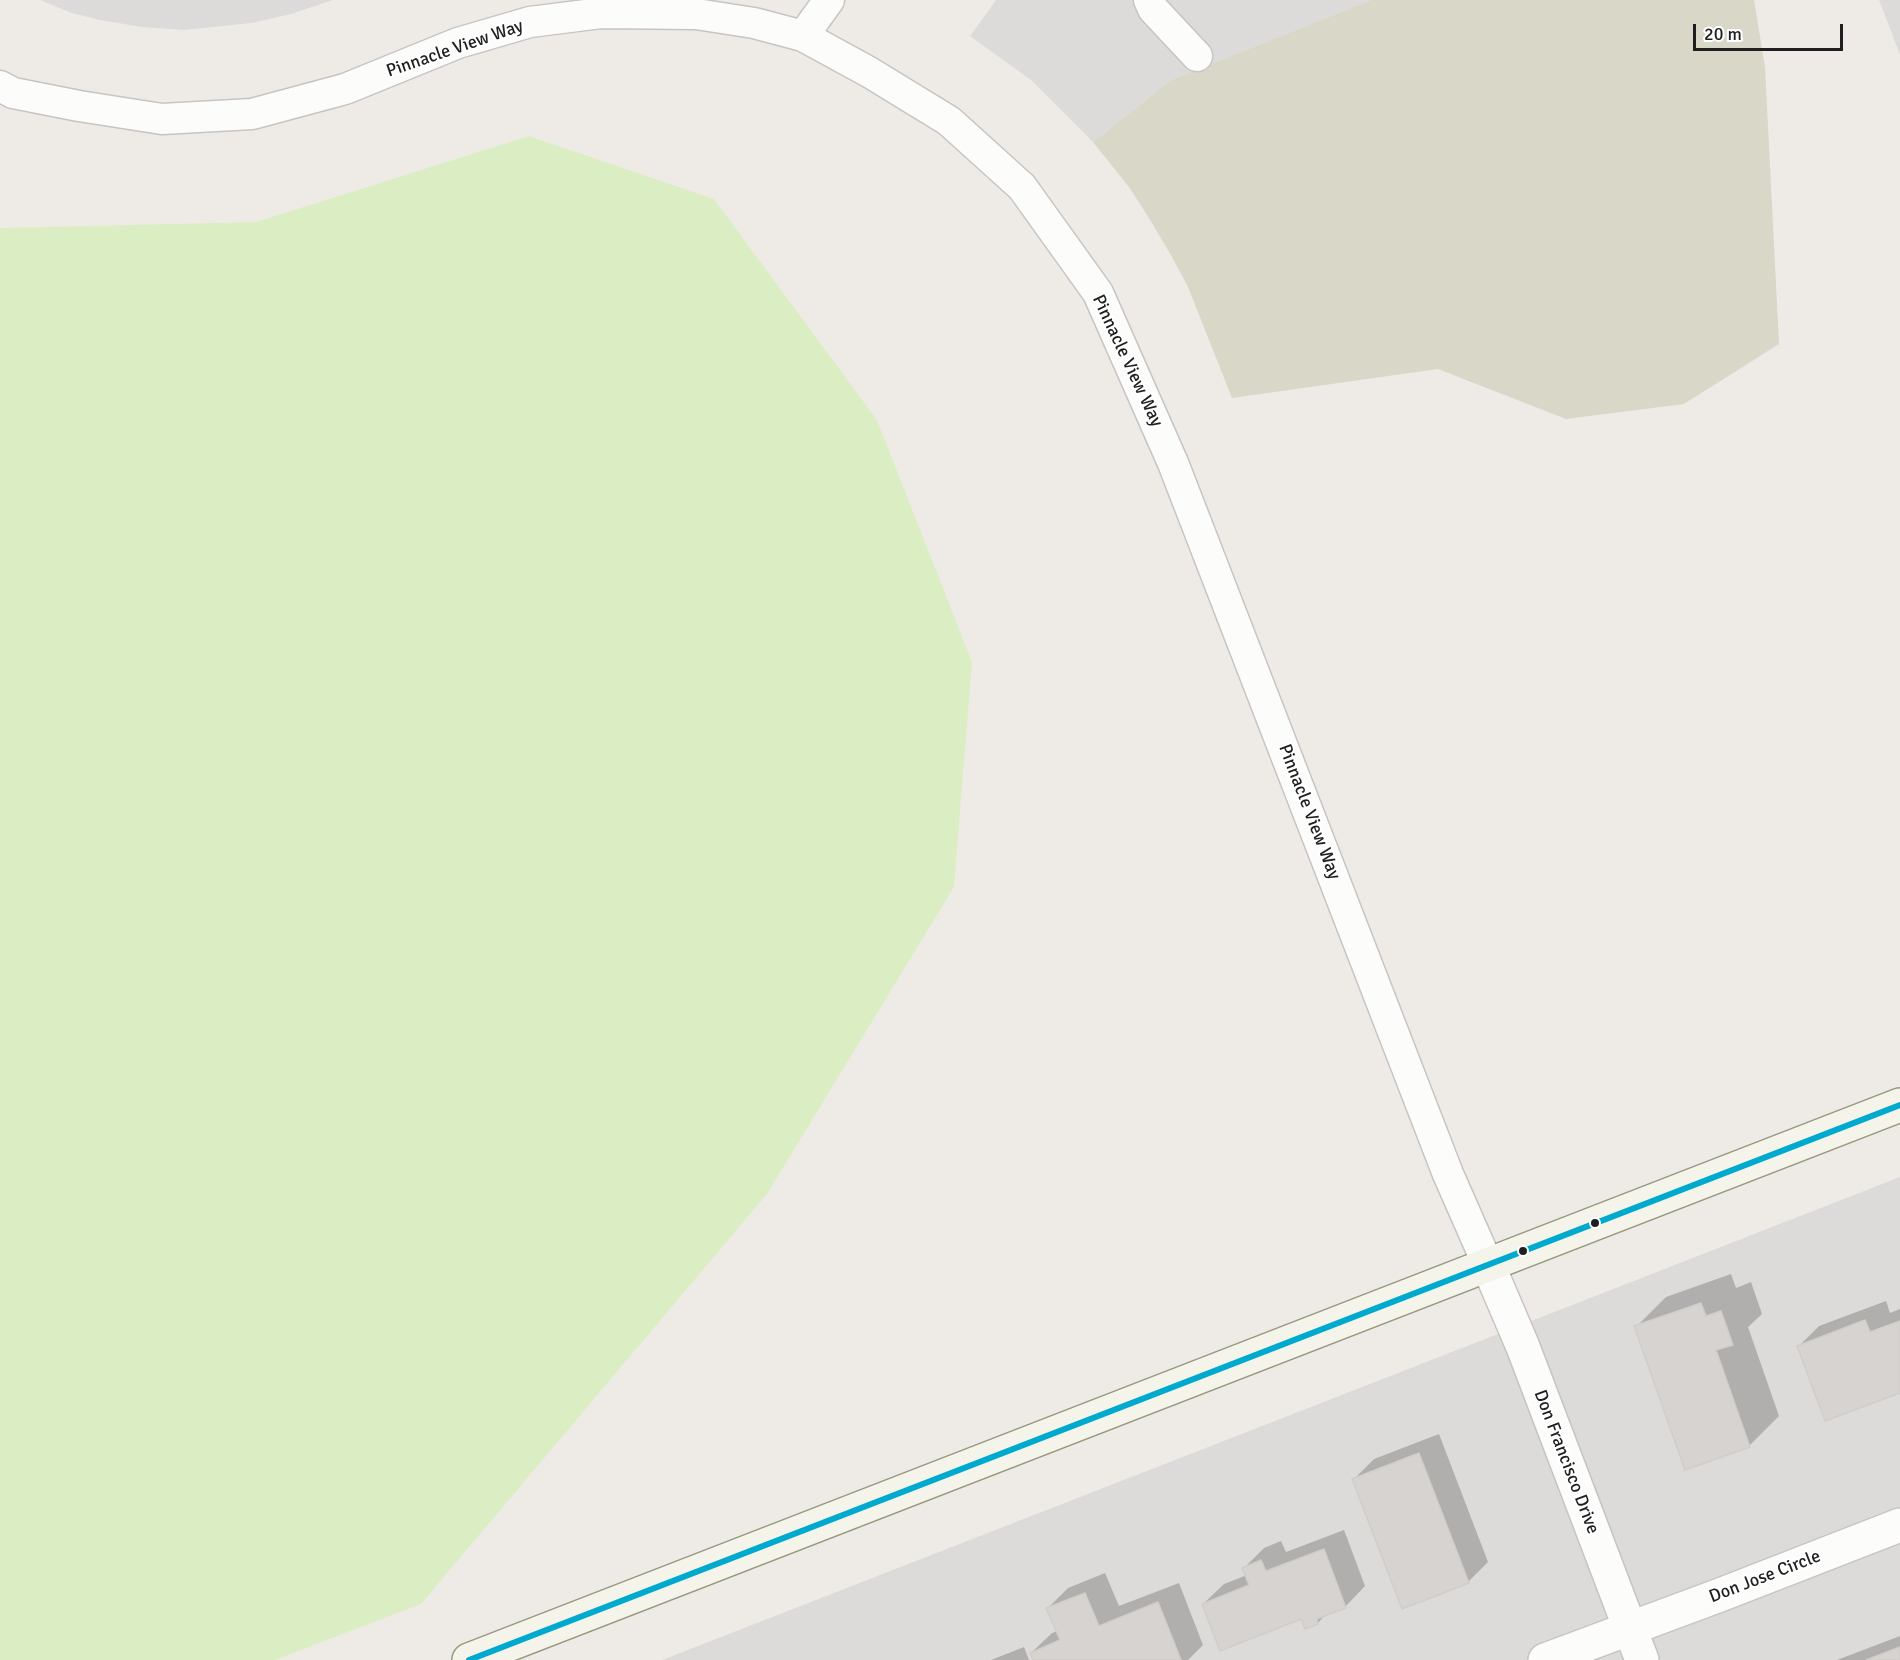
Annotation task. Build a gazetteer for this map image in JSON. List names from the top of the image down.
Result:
{
  "streets": {
    "street": ["Don Francisco Drive", "Don Jose Circle"],
    "lane": ["Pinnacle View Way"]
  },
  "crossings": [
    ["Pinnacle View Way", "Don Francisco Drive"],
    ["Don Francisco Drive", "Don Jose Circle"]
  ],
  "scale_bar": "20 m"
}
